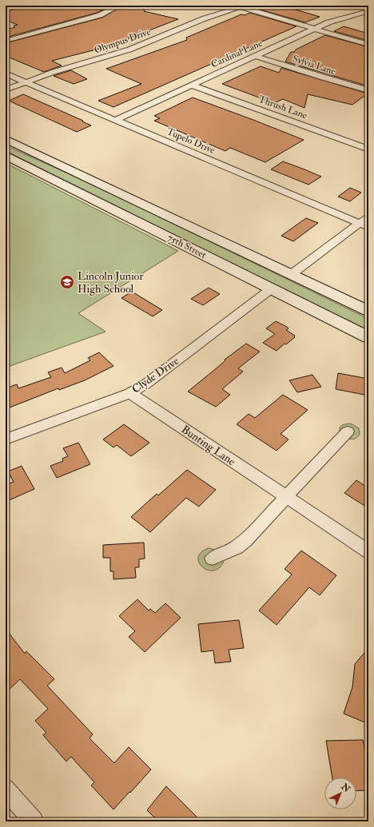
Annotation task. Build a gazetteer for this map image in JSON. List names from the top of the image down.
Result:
{
  "streets": {
    "main road": ["75th Street"],
    "street": [
      "Olympus Drive",
      "Cardinal Lane",
      "Sylvia Lane",
      "Thrush Lane",
      "Tupelo Drive",
      "Clyde Drive",
      "Bunting Lane"
    ]
  },
  "crossings": [
    ["Olympus Drive", "Tupelo Drive"],
    ["Cardinal Lane", "Sylvia Lane"],
    ["Cardinal Lane", "Thrush Lane"],
    ["Cardinal Lane", "Tupelo Drive"],
    ["75th Street", "Clyde Drive"],
    ["Clyde Drive", "Bunting Lane"]
  ],
  "places": {
    "school or university": ["Lincoln Junior High School"]
  },
  "north": "top right"
}
